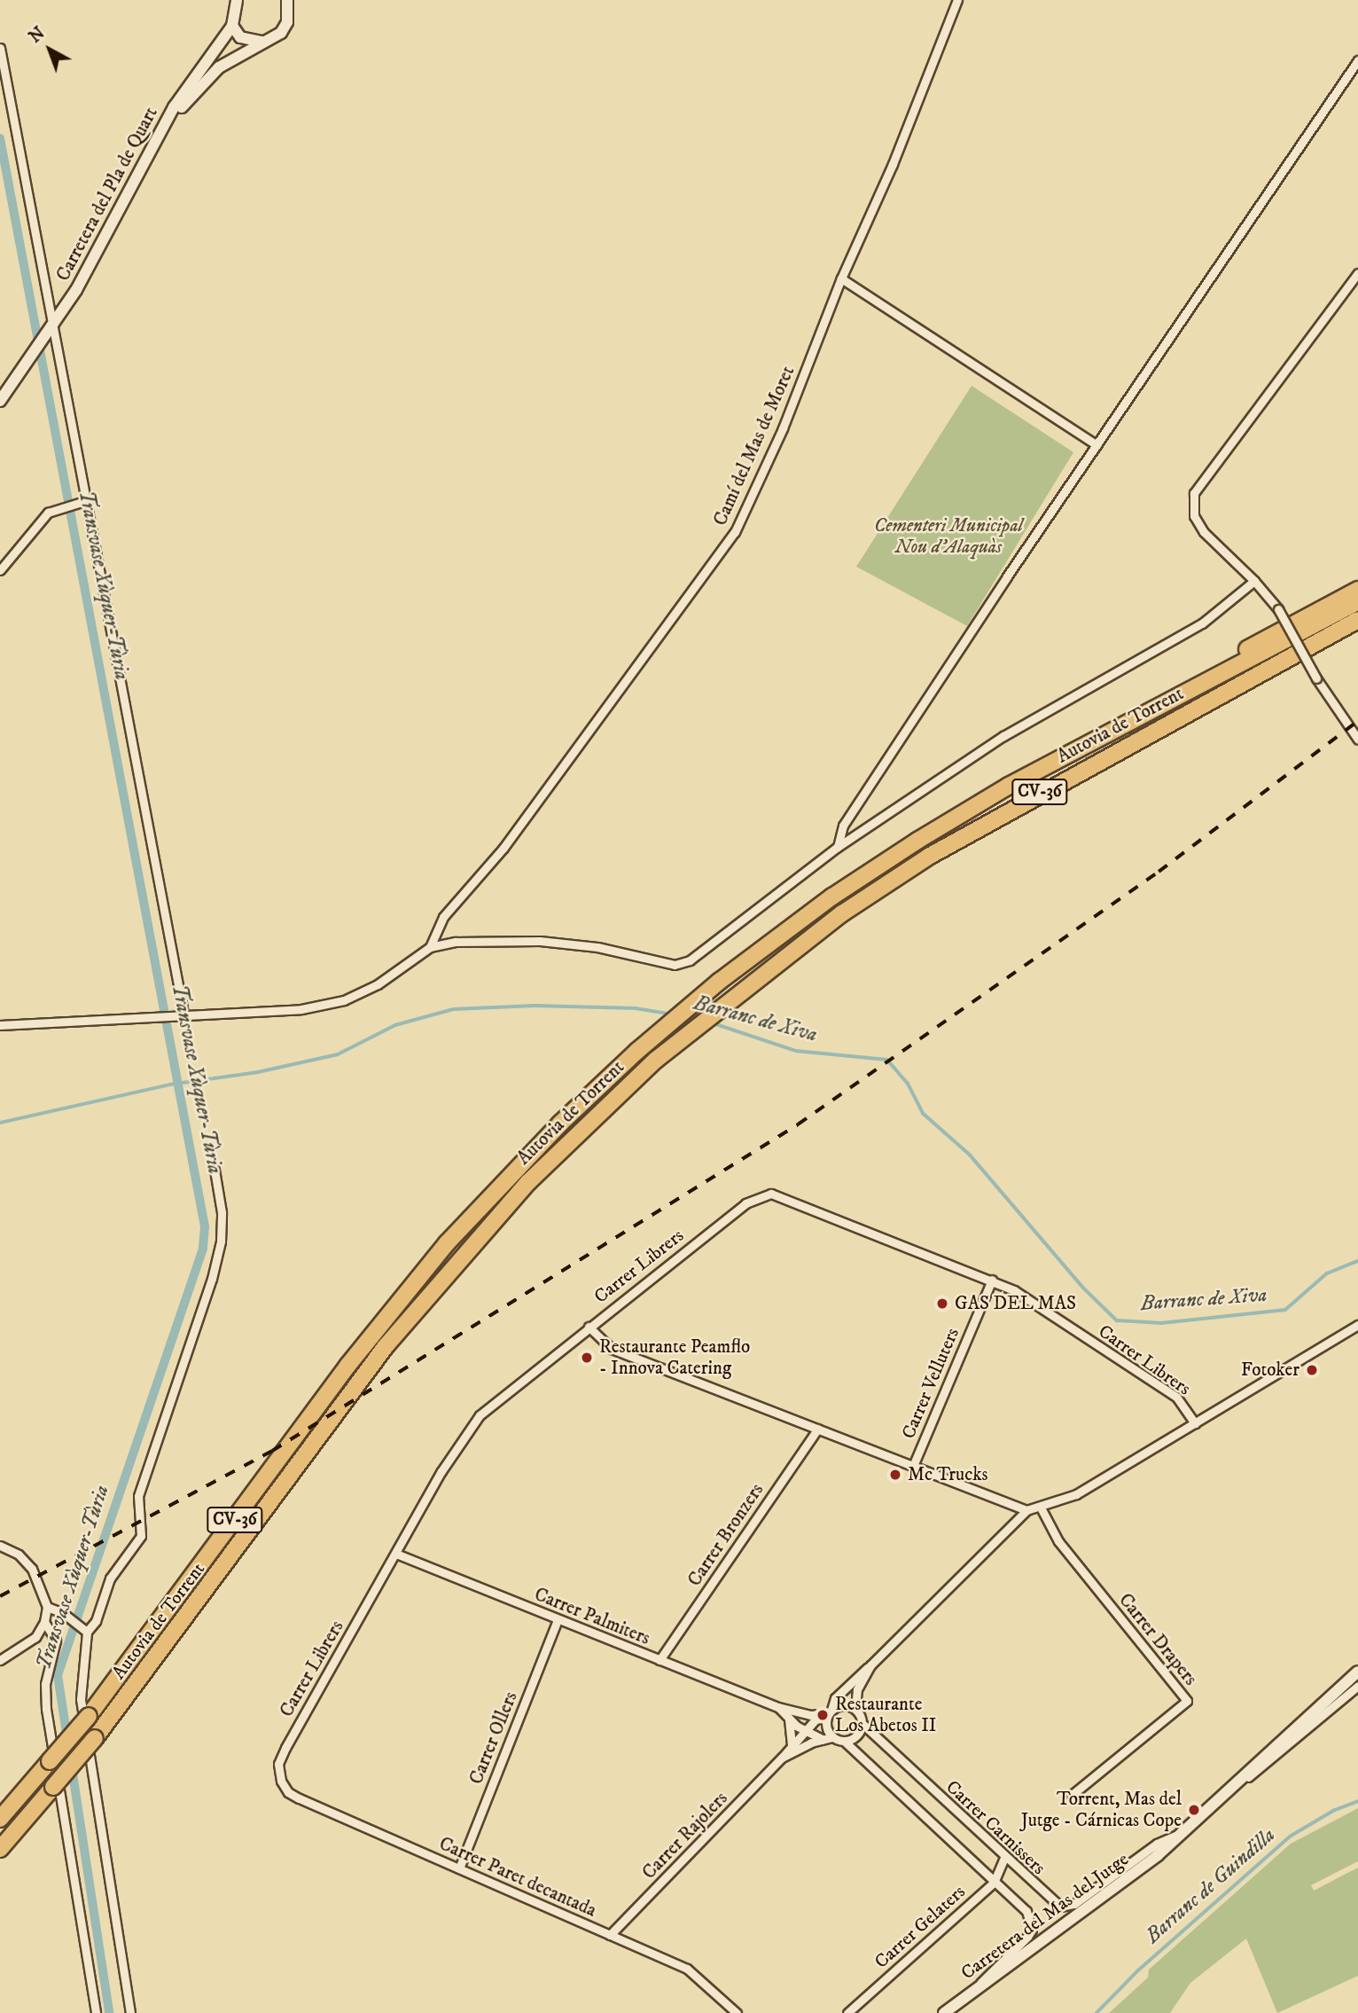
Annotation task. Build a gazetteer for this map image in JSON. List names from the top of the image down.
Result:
{
  "streets": {
    "highway": ["Autovia de Torrent", "CV-36"],
    "main road": ["Carretera del Pla de Quart", "Carretera del Mas del Jutge"],
    "street": [
      "Camí del Mas de Moret",
      "Carrer Librers",
      "Carrer Velluters",
      "Carrer Bronzers",
      "Carrer Palmiters",
      "Carrer Drapers",
      "Carrer Ollers",
      "Carrer Carnissers",
      "Carrer Rajolers",
      "Carrer Paret decantada",
      "Carrer Gelaters"
    ]
  },
  "crossings": [
    ["Carrer Librers", "Carrer Velluters"],
    ["Carrer Librers", "Carrer Palmiters"],
    ["Carrer Librers", "Carrer Paret decantada"],
    ["Carrer Bronzers", "Carrer Palmiters"],
    ["Carrer Palmiters", "Carrer Ollers"],
    ["Carrer Palmiters", "Carrer Carnissers"],
    ["Carrer Palmiters", "Carrer Rajolers"],
    ["Carrer Ollers", "Carrer Paret decantada"],
    ["Carrer Carnissers", "Carrer Rajolers"],
    ["Carrer Carnissers", "Carretera del Mas del Jutge"],
    ["Carrer Carnissers", "Carrer Gelaters"],
    ["Carrer Rajolers", "Carrer Paret decantada"]
  ],
  "water": ["Transvase Xùquer-Tùria", "Barranc de Xiva", "Barranc de Guindilla"],
  "parks": ["Cementeri Municipal Nou d'Alaquàs"],
  "places": [
    "GAS DEL MAS",
    "Restaurante Peamflo - Innova Catering",
    "Fotoker",
    "Mc Trucks",
    "Restaurante Los Abetos II",
    "Torrent, Mas del Jutge - Cárnicas Cope"
  ],
  "north": "top left"
}
